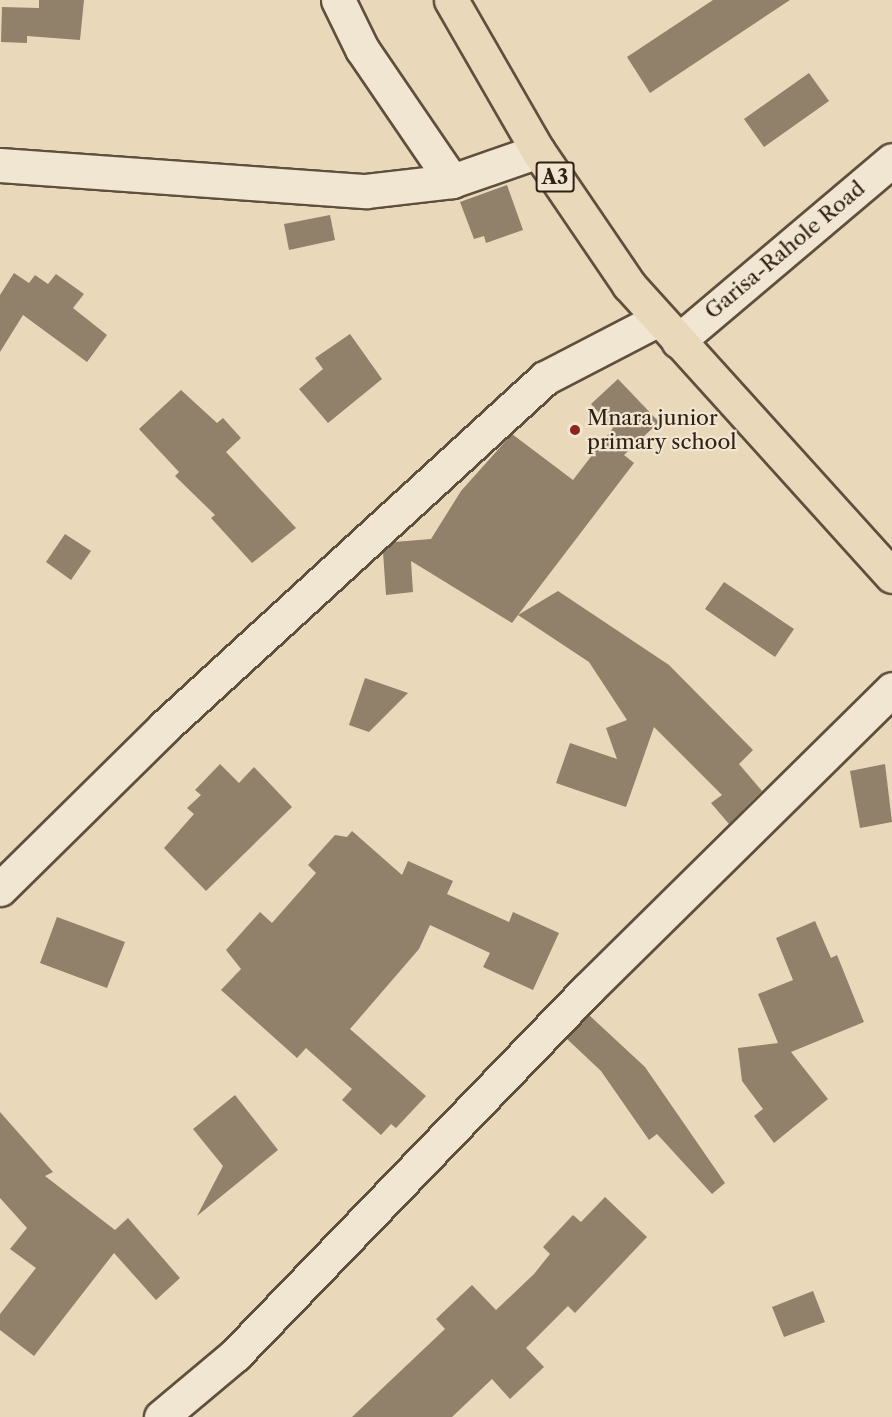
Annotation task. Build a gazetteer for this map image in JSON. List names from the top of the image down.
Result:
{
  "streets": {
    "highway": ["A3"],
    "street": ["Garisa-Rahole Road"]
  },
  "crossings": [
    ["A3", "Garisa-Rahole Road"]
  ],
  "places": ["Mnara junior primary school"]
}
